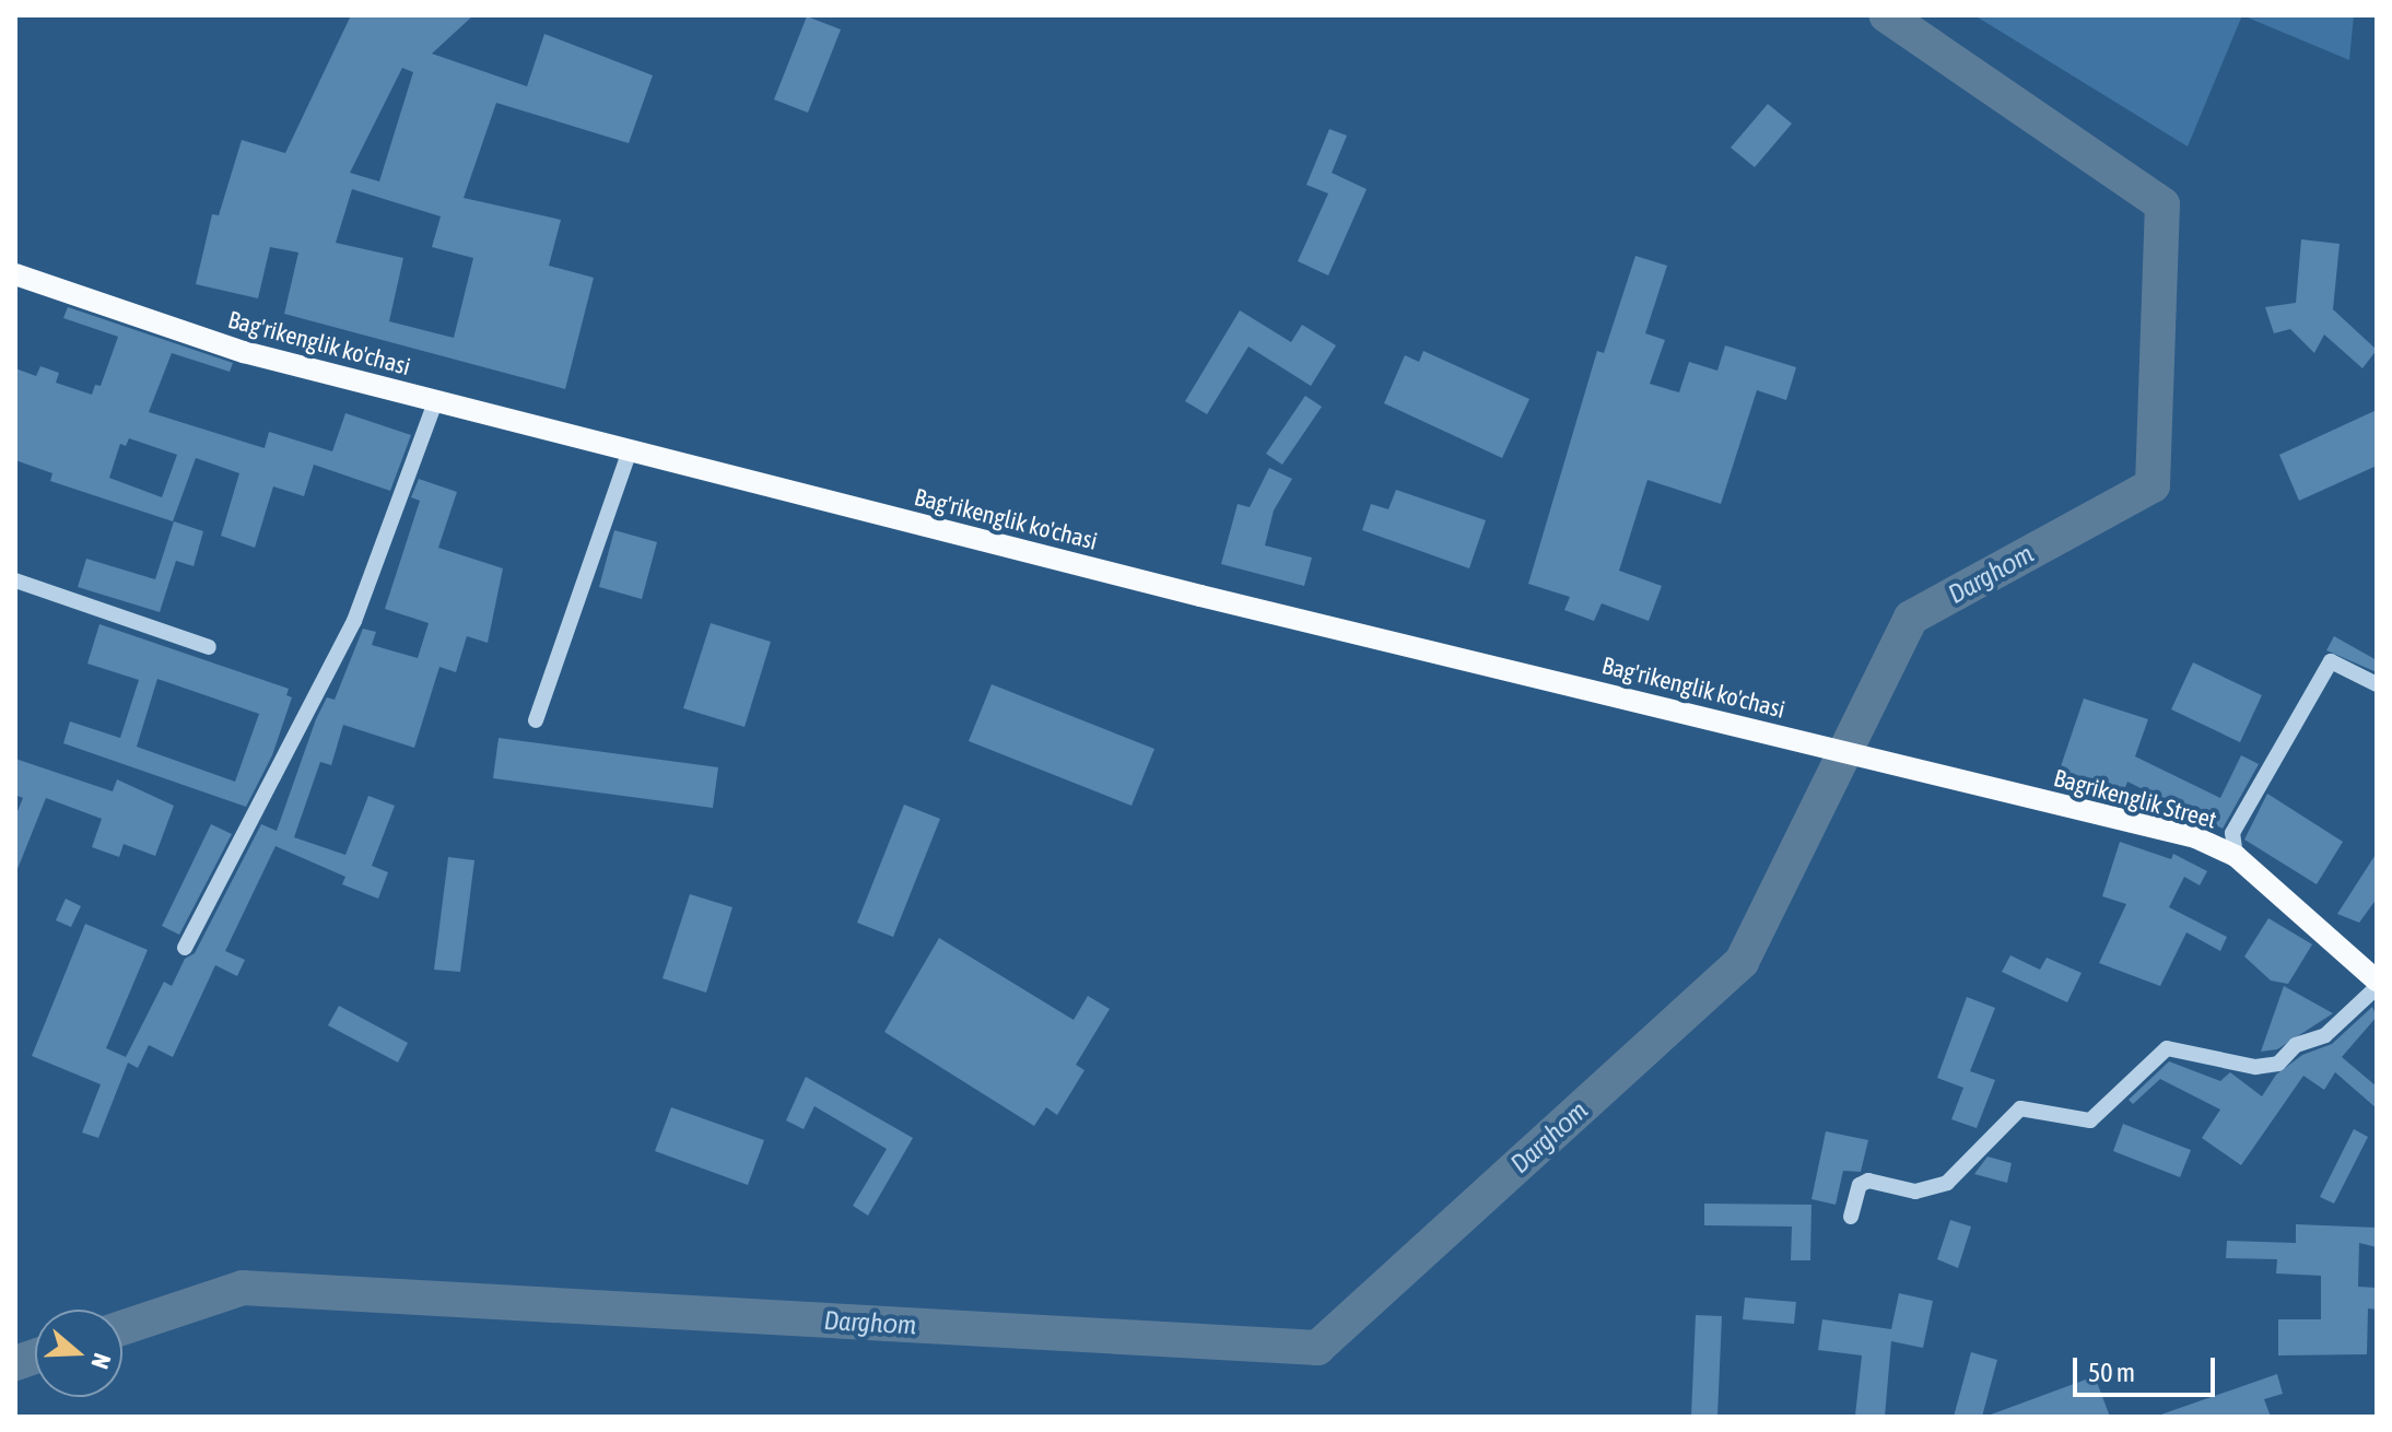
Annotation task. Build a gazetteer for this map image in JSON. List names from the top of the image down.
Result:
{
  "streets": {
    "main road": ["Bag'rikenglik ko'chasi", "Bagrikenglik Street"]
  },
  "crossings": [
    ["Bag'rikenglik ko'chasi", "Bagrikenglik Street"]
  ],
  "water": ["Darghоm"],
  "scale_bar": "50 m",
  "north": "right"
}
